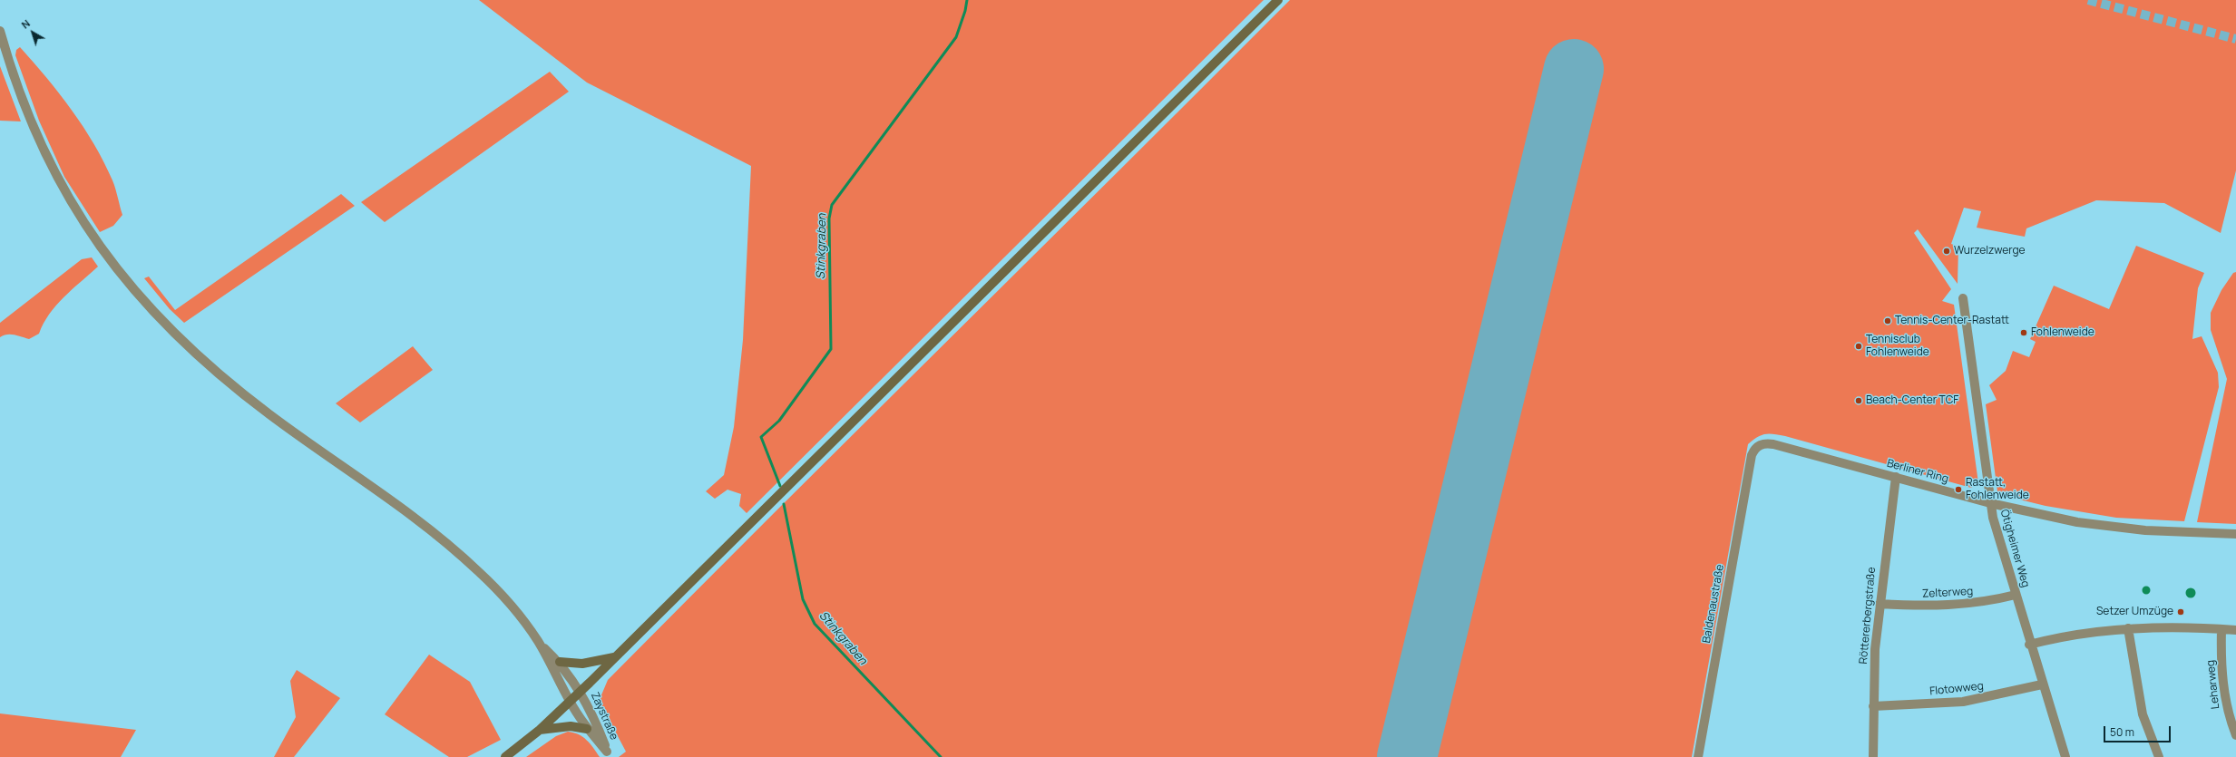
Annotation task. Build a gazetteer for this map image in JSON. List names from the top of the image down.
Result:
{
  "streets": {
    "street": [
      "Berliner Ring",
      "Ötigheimer Weg",
      "Zelterweg",
      "Baldenaustraße",
      "Röttererbergstraße",
      "Leharweg",
      "Flotowweg",
      "Zaystraße"
    ]
  },
  "crossings": [
    ["Berliner Ring", "Ötigheimer Weg"],
    ["Berliner Ring", "Baldenaustraße"],
    ["Berliner Ring", "Röttererbergstraße"],
    ["Ötigheimer Weg", "Zelterweg"],
    ["Ötigheimer Weg", "Flotowweg"],
    ["Zelterweg", "Röttererbergstraße"],
    ["Röttererbergstraße", "Flotowweg"]
  ],
  "water": ["Stinkgraben"],
  "places": [
    "Wurzelzwerge",
    "Tennis-Center-Rastatt",
    "Fohlenweide",
    "Tennisclub Fohlenweide",
    "Beach-Center TCF",
    "Rastatt, Fohlenweide",
    "Setzer Umzüge"
  ],
  "scale_bar": "50 m",
  "north": "top left"
}
